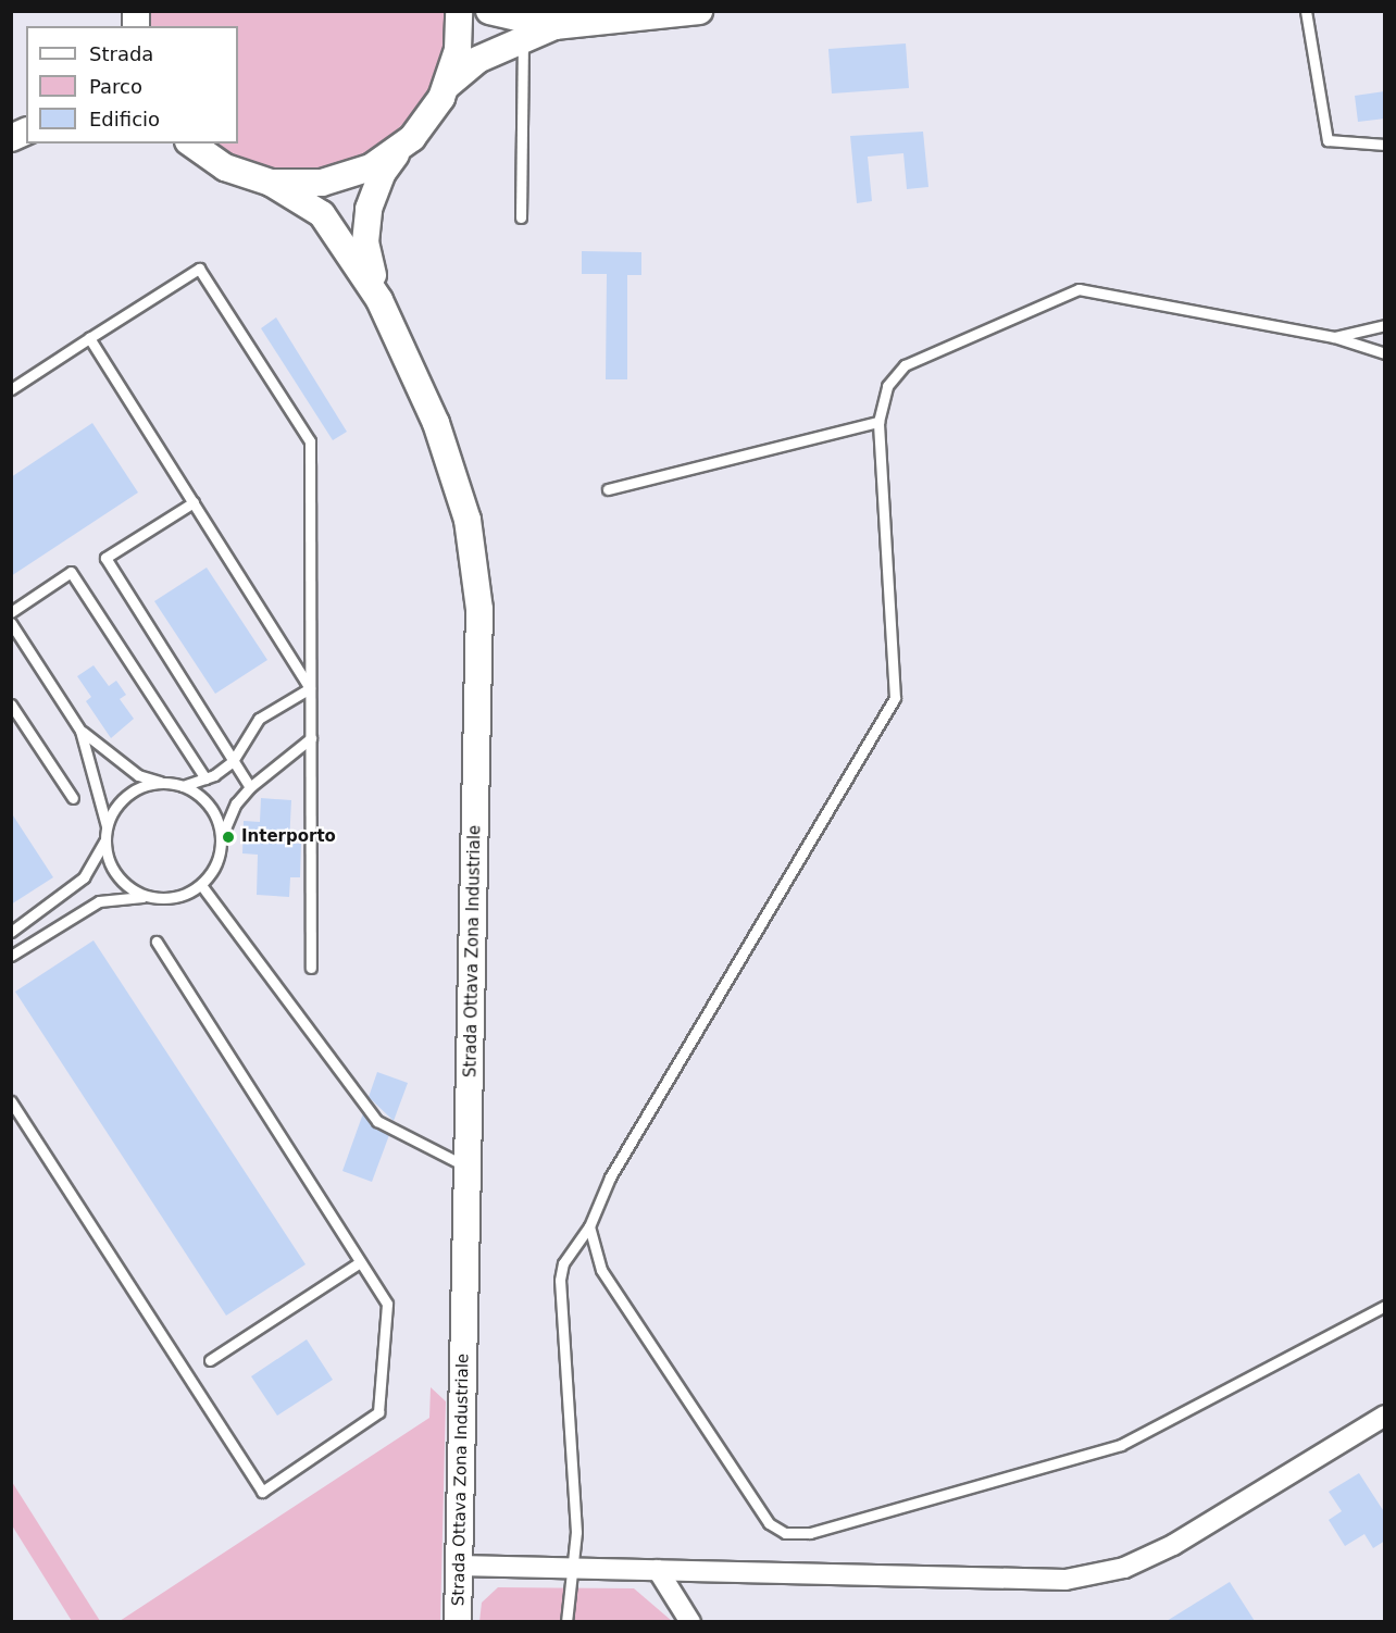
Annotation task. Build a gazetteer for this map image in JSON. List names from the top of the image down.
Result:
{
  "streets": {
    "main road": ["Strada Ottava Zona Industriale"]
  },
  "places": ["Interporto"],
  "legend": ["Strada", "Parco", "Edificio"]
}
